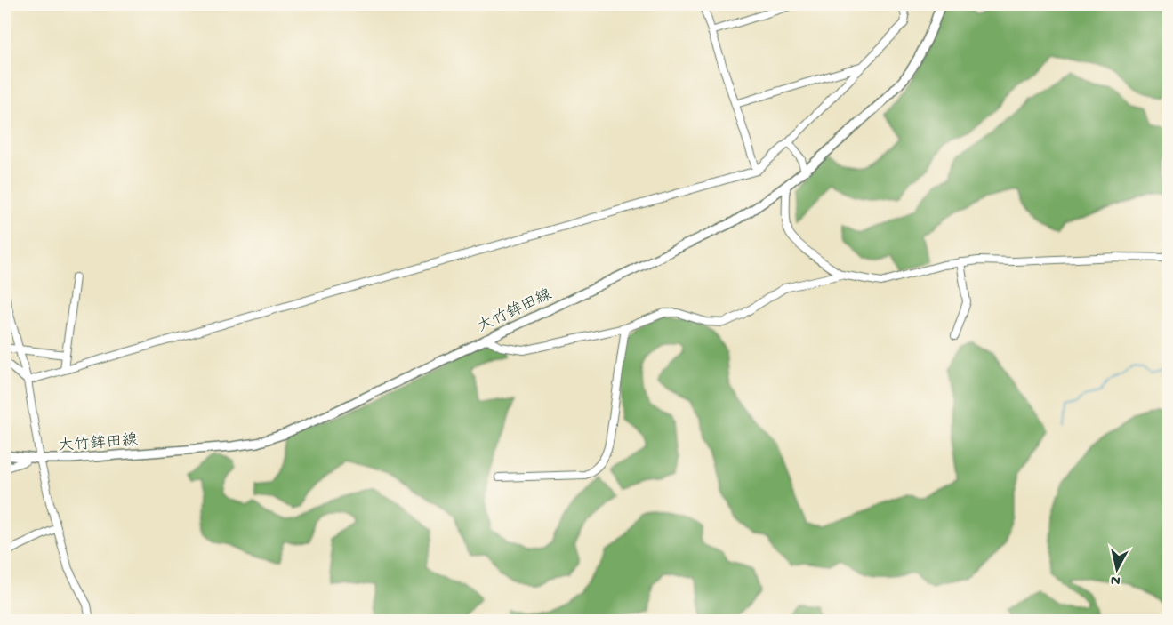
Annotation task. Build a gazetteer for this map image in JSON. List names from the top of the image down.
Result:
{
  "streets": {
    "main road": ["大竹鉾田線"]
  },
  "north": "bottom"
}
